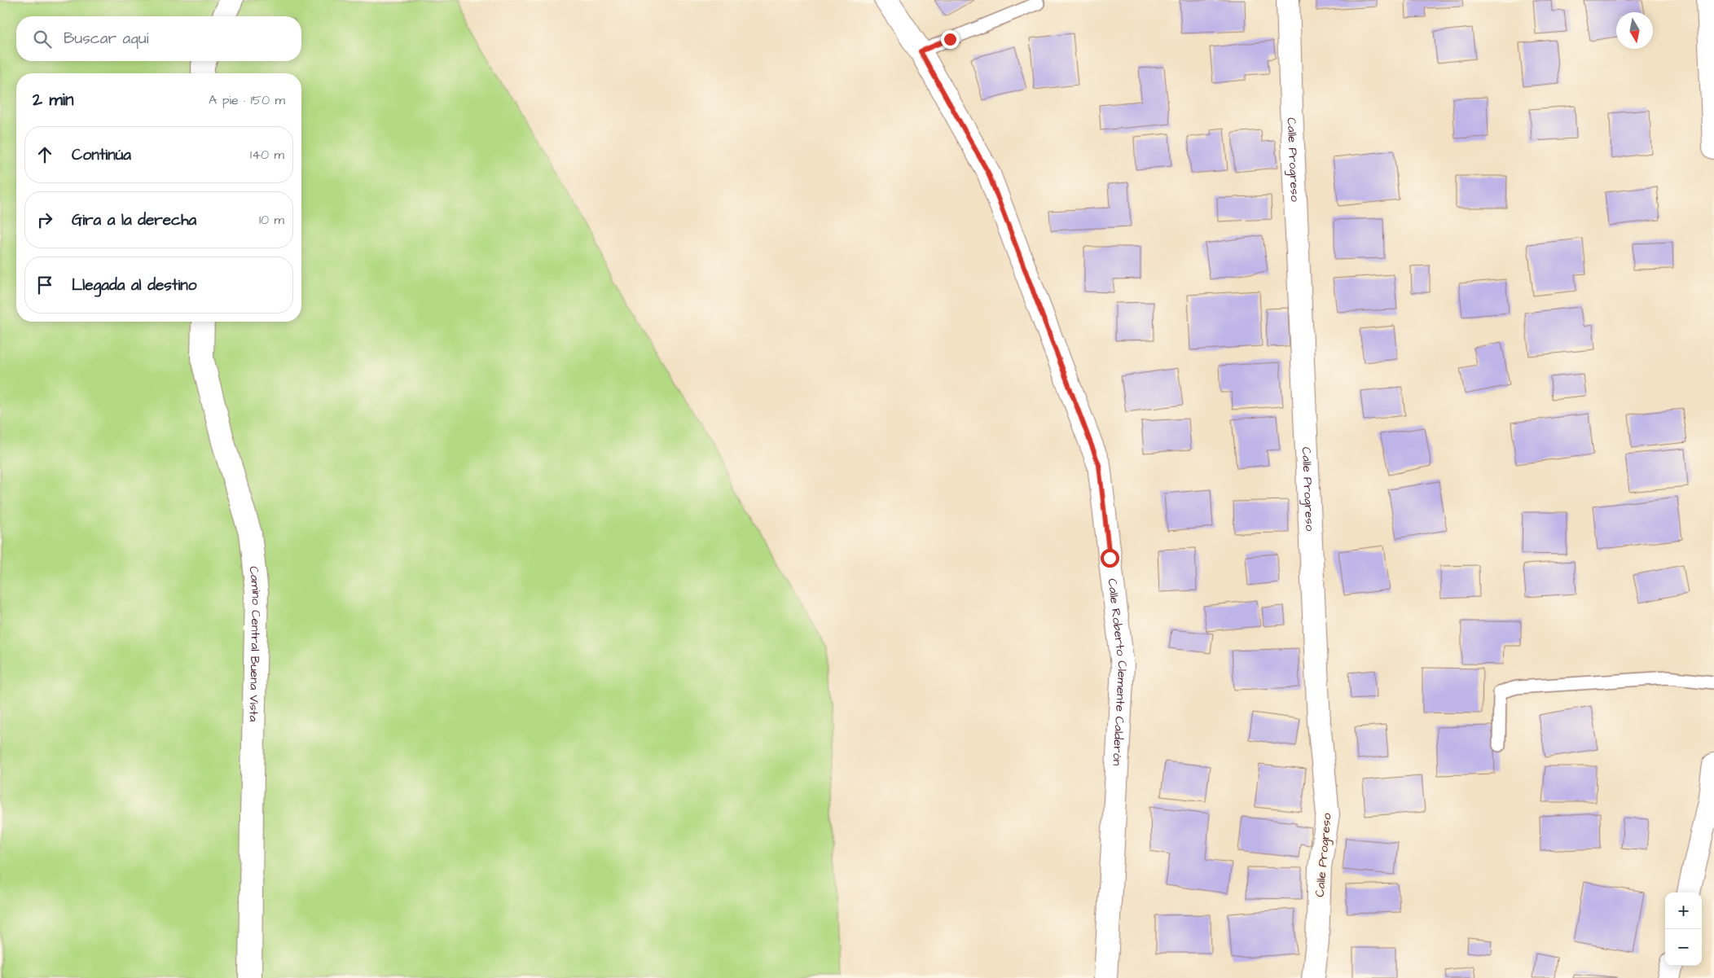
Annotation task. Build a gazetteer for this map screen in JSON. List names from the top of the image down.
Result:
{
  "streets": {
    "street": ["Calle Progreso", "Camino Central Buena Vista", "Calle Roberto Clemente Calderón"]
  },
  "north": "bottom",
  "page": {
    "search": "Buscar aquí",
    "heading": ["2 min", "A pie · 150 m"],
    "list": [
      ["Continúa", "140 m"],
      ["Gira a la derecha", "10 m"],
      "Llegada al destino"
    ],
    "map_buttons": ["+", "−"]
  }
}
